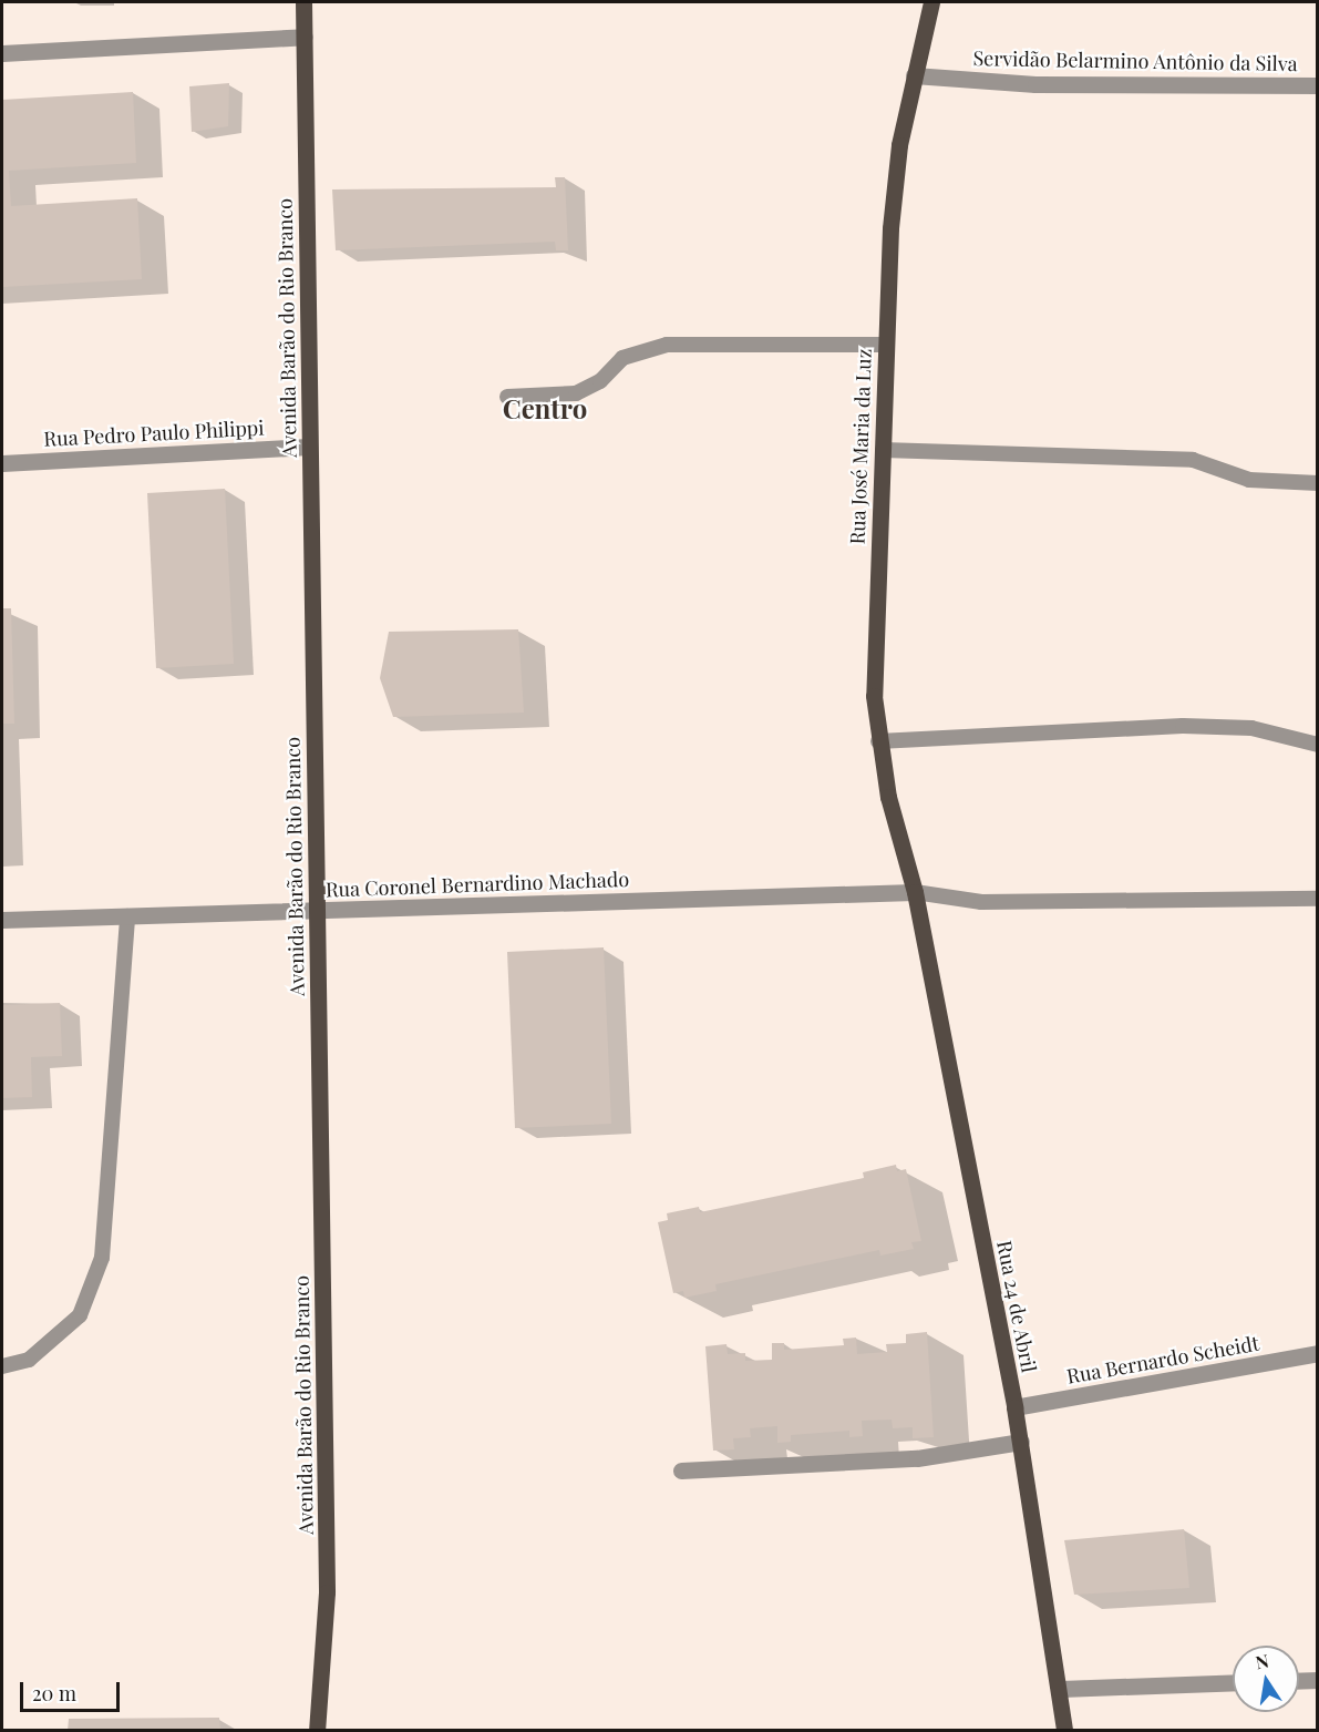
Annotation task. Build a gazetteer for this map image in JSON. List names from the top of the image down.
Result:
{
  "streets": {
    "main road": ["Avenida Barão do Rio Branco", "Rua José Maria da Luz", "Rua 24 de Abril"],
    "street": [
      "Servidão Belarmino Antônio da Silva",
      "Rua Pedro Paulo Philippi",
      "Rua Coronel Bernardino Machado",
      "Rua Bernardo Scheidt"
    ]
  },
  "crossings": [
    ["Servidão Belarmino Antônio da Silva", "Rua José Maria da Luz"],
    ["Avenida Barão do Rio Branco", "Rua Pedro Paulo Philippi"],
    ["Avenida Barão do Rio Branco", "Rua Coronel Bernardino Machado"],
    ["Rua José Maria da Luz", "Rua Coronel Bernardino Machado"],
    ["Rua José Maria da Luz", "Rua 24 de Abril"],
    ["Rua Coronel Bernardino Machado", "Rua 24 de Abril"],
    ["Rua 24 de Abril", "Rua Bernardo Scheidt"]
  ],
  "districts": ["Centro"],
  "scale_bar": "20 m",
  "north": "top"
}
